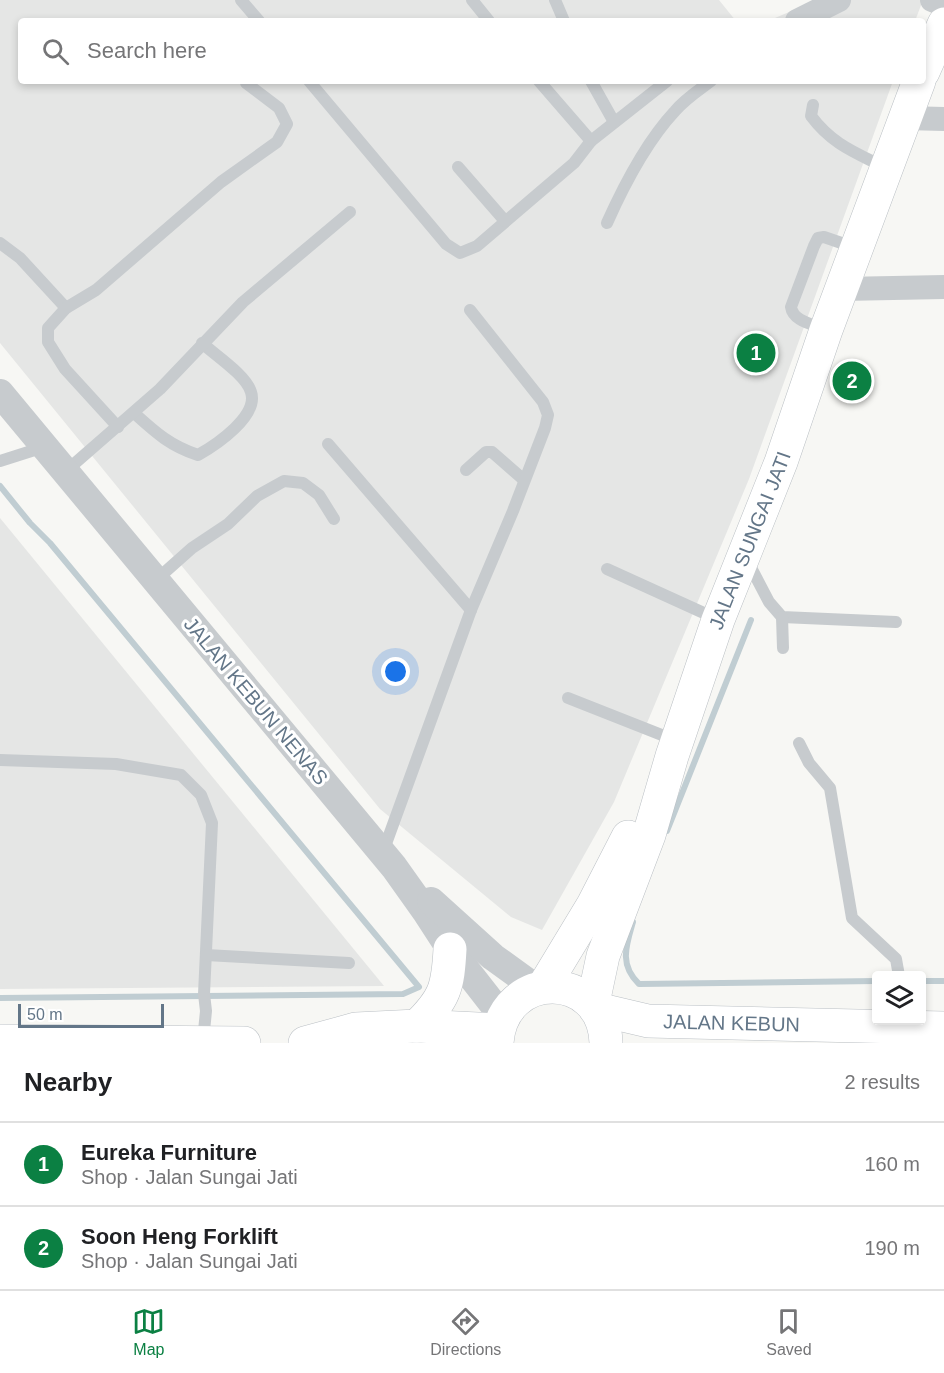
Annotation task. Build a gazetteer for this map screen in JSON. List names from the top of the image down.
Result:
{
  "streets": {
    "main road": ["JALAN SUNGAI JATI", "JALAN KEBUN"],
    "street": ["JALAN KEBUN NENAS"]
  },
  "crossings": [
    ["JALAN SUNGAI JATI", "JALAN KEBUN"]
  ],
  "scale_bar": "50 m",
  "page": {
    "search": "Search here",
    "pins": ["1", "2"],
    "scale": "50 m",
    "heading": ["Nearby", "2 results"],
    "list": [
      {
        "mark": "1",
        "name": "Eureka Furniture",
        "note": "Shop · Jalan Sungai Jati",
        "value": "160 m"
      },
      {
        "mark": "2",
        "name": "Soon Heng Forklift",
        "note": "Shop · Jalan Sungai Jati",
        "value": "190 m"
      }
    ],
    "nav": ["Map", "Directions", "Saved"]
  }
}
